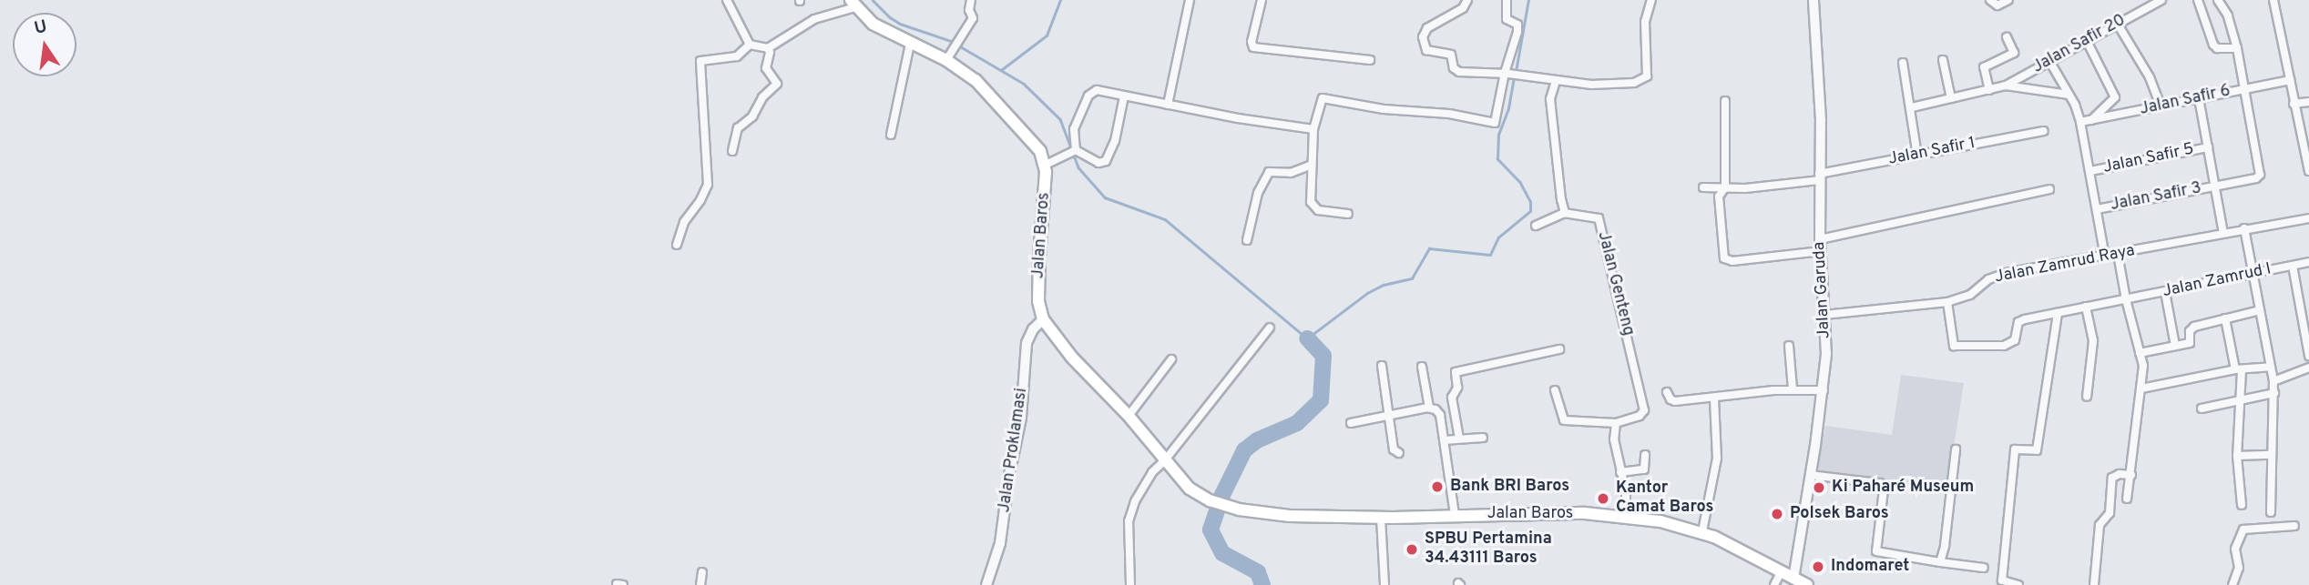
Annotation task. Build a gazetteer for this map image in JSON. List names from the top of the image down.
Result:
{
  "streets": {
    "main road": ["Jalan Baros"],
    "street": [
      "Jalan Safir 20",
      "Jalan Safir 6",
      "Jalan Safir 1",
      "Jalan Safir 5",
      "Jalan Safir 3",
      "Jalan Zamrud Raya",
      "Jalan Zamrud I",
      "Jalan Genteng",
      "Jalan Garuda",
      "Jalan Proklamasi"
    ]
  },
  "crossings": [
    ["Jalan Safir 6", "Jalan Safir 3"],
    ["Jalan Safir 1", "Jalan Garuda"],
    ["Jalan Baros", "Jalan Garuda"],
    ["Jalan Baros", "Jalan Proklamasi"],
    ["Jalan Zamrud Raya", "Jalan Zamrud I"],
    ["Jalan Zamrud Raya", "Jalan Garuda"]
  ],
  "places": [
    "Bank BRI Baros",
    "Ki Paharé Museum",
    "Kantor Camat Baros",
    "Polsek Baros",
    "SPBU Pertamina 34.43111 Baros",
    "Indomaret"
  ],
  "north": "top"
}
